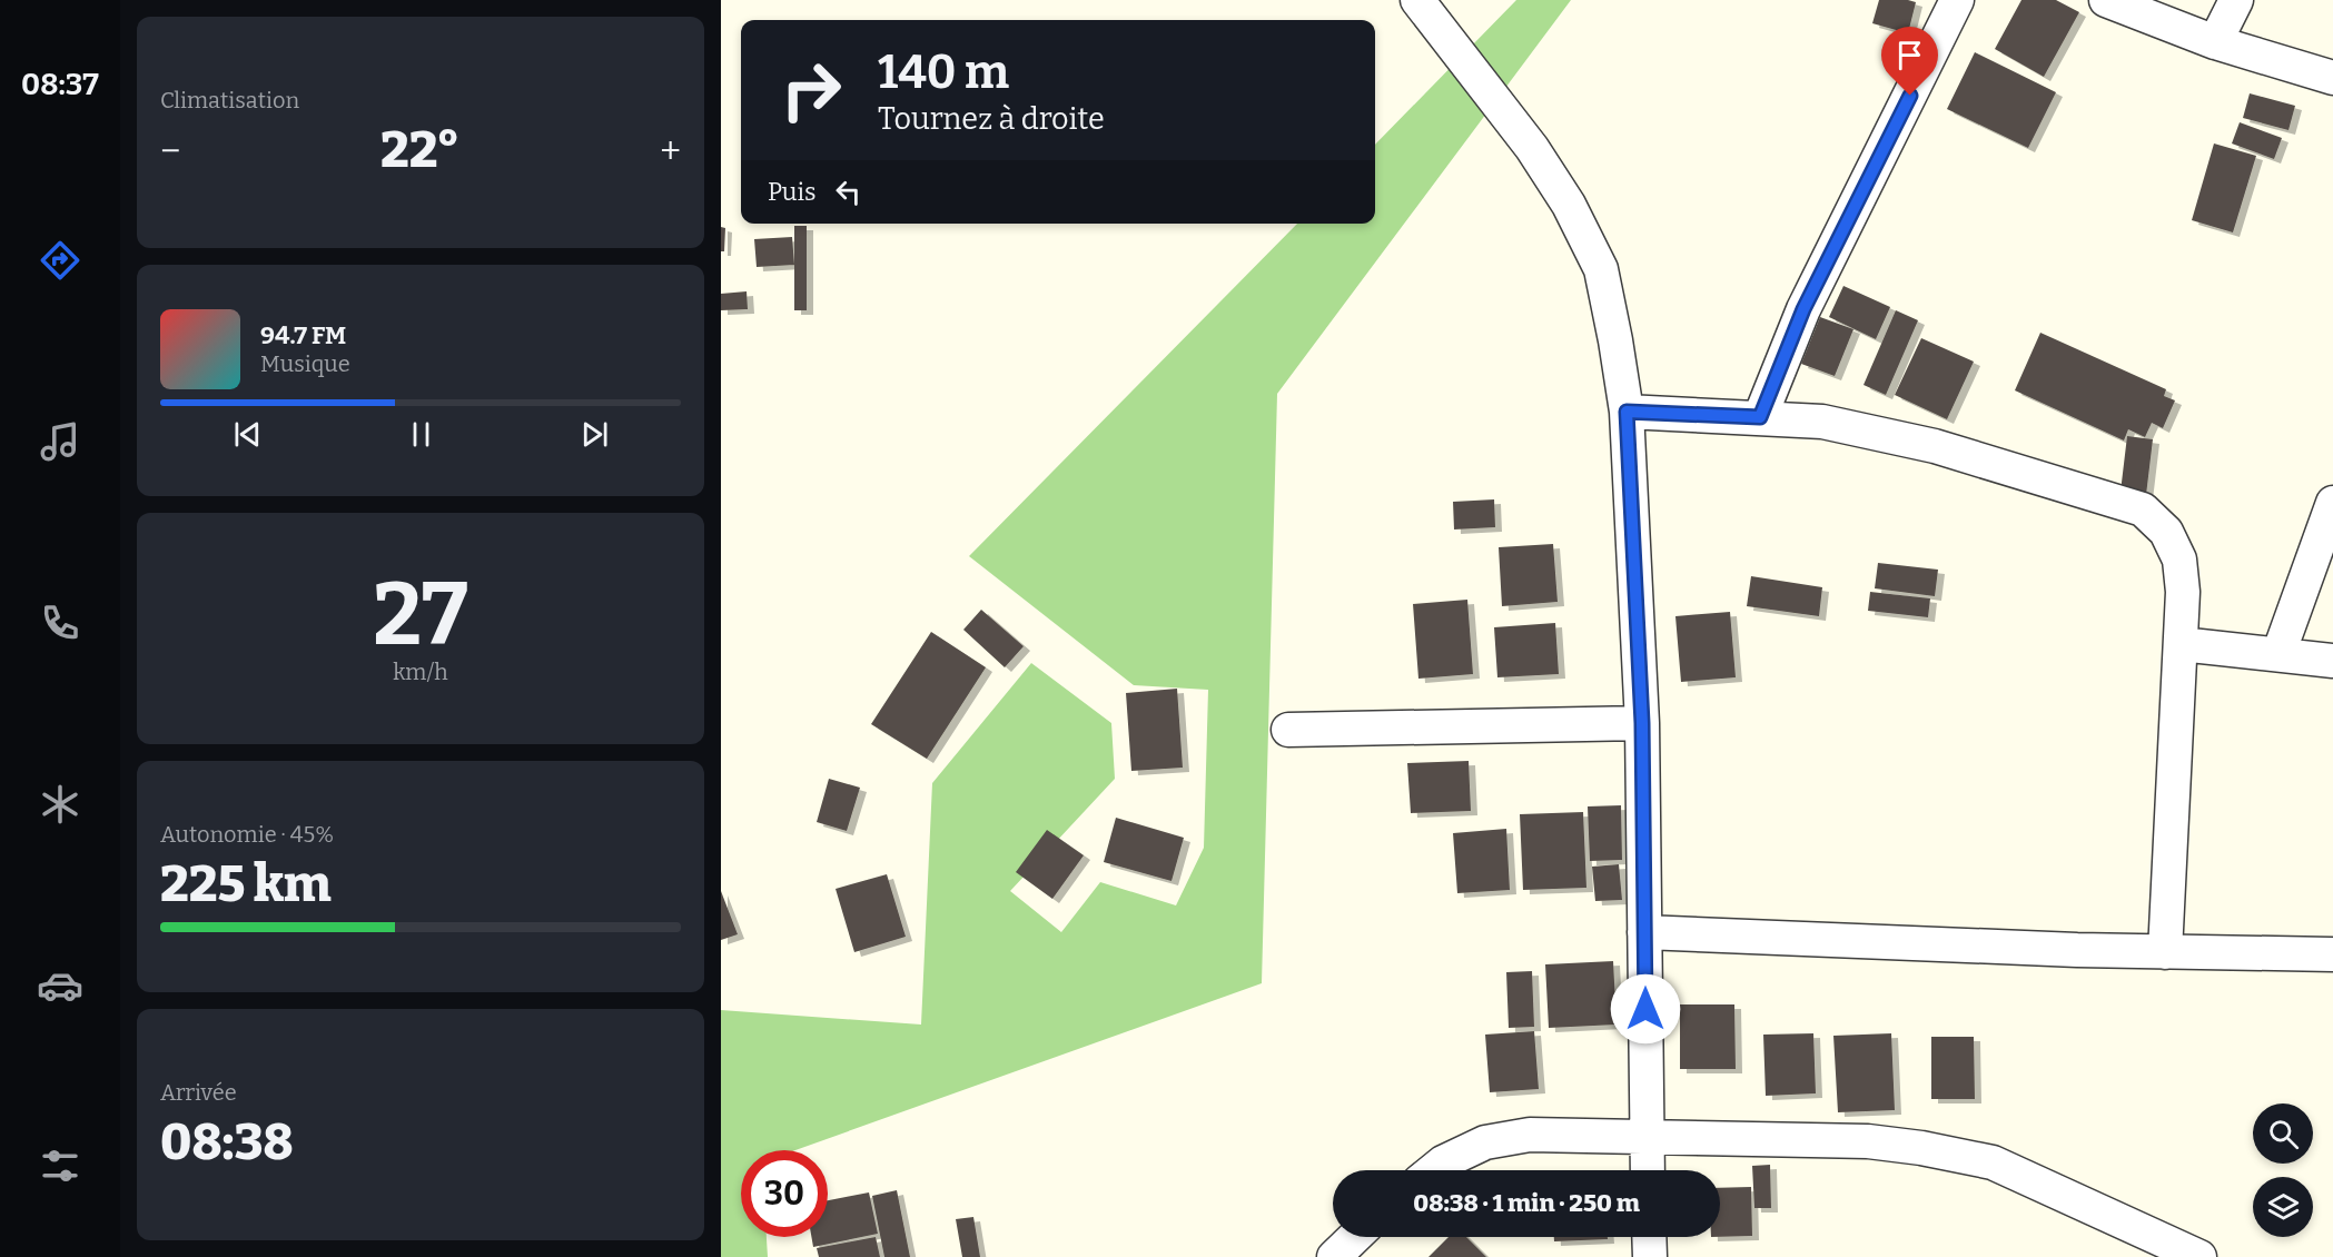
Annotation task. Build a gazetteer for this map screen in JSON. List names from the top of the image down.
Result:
{
  "page": {
    "tabs": "08:37",
    "tile": [
      "Climatisation",
      ["27", "km/h"],
      ["Autonomie · 45%", "225 km"],
      ["Arrivée", "08:38"]
    ],
    "turn": ["140 m", "Tournez à droite"],
    "heat": ["−", "22°", "+"],
    "then": "Puis",
    "song": ["94.7 FM", "Musique"],
    "limit": "30",
    "trip": "08:38 · 1 min · 250 m"
  }
}
